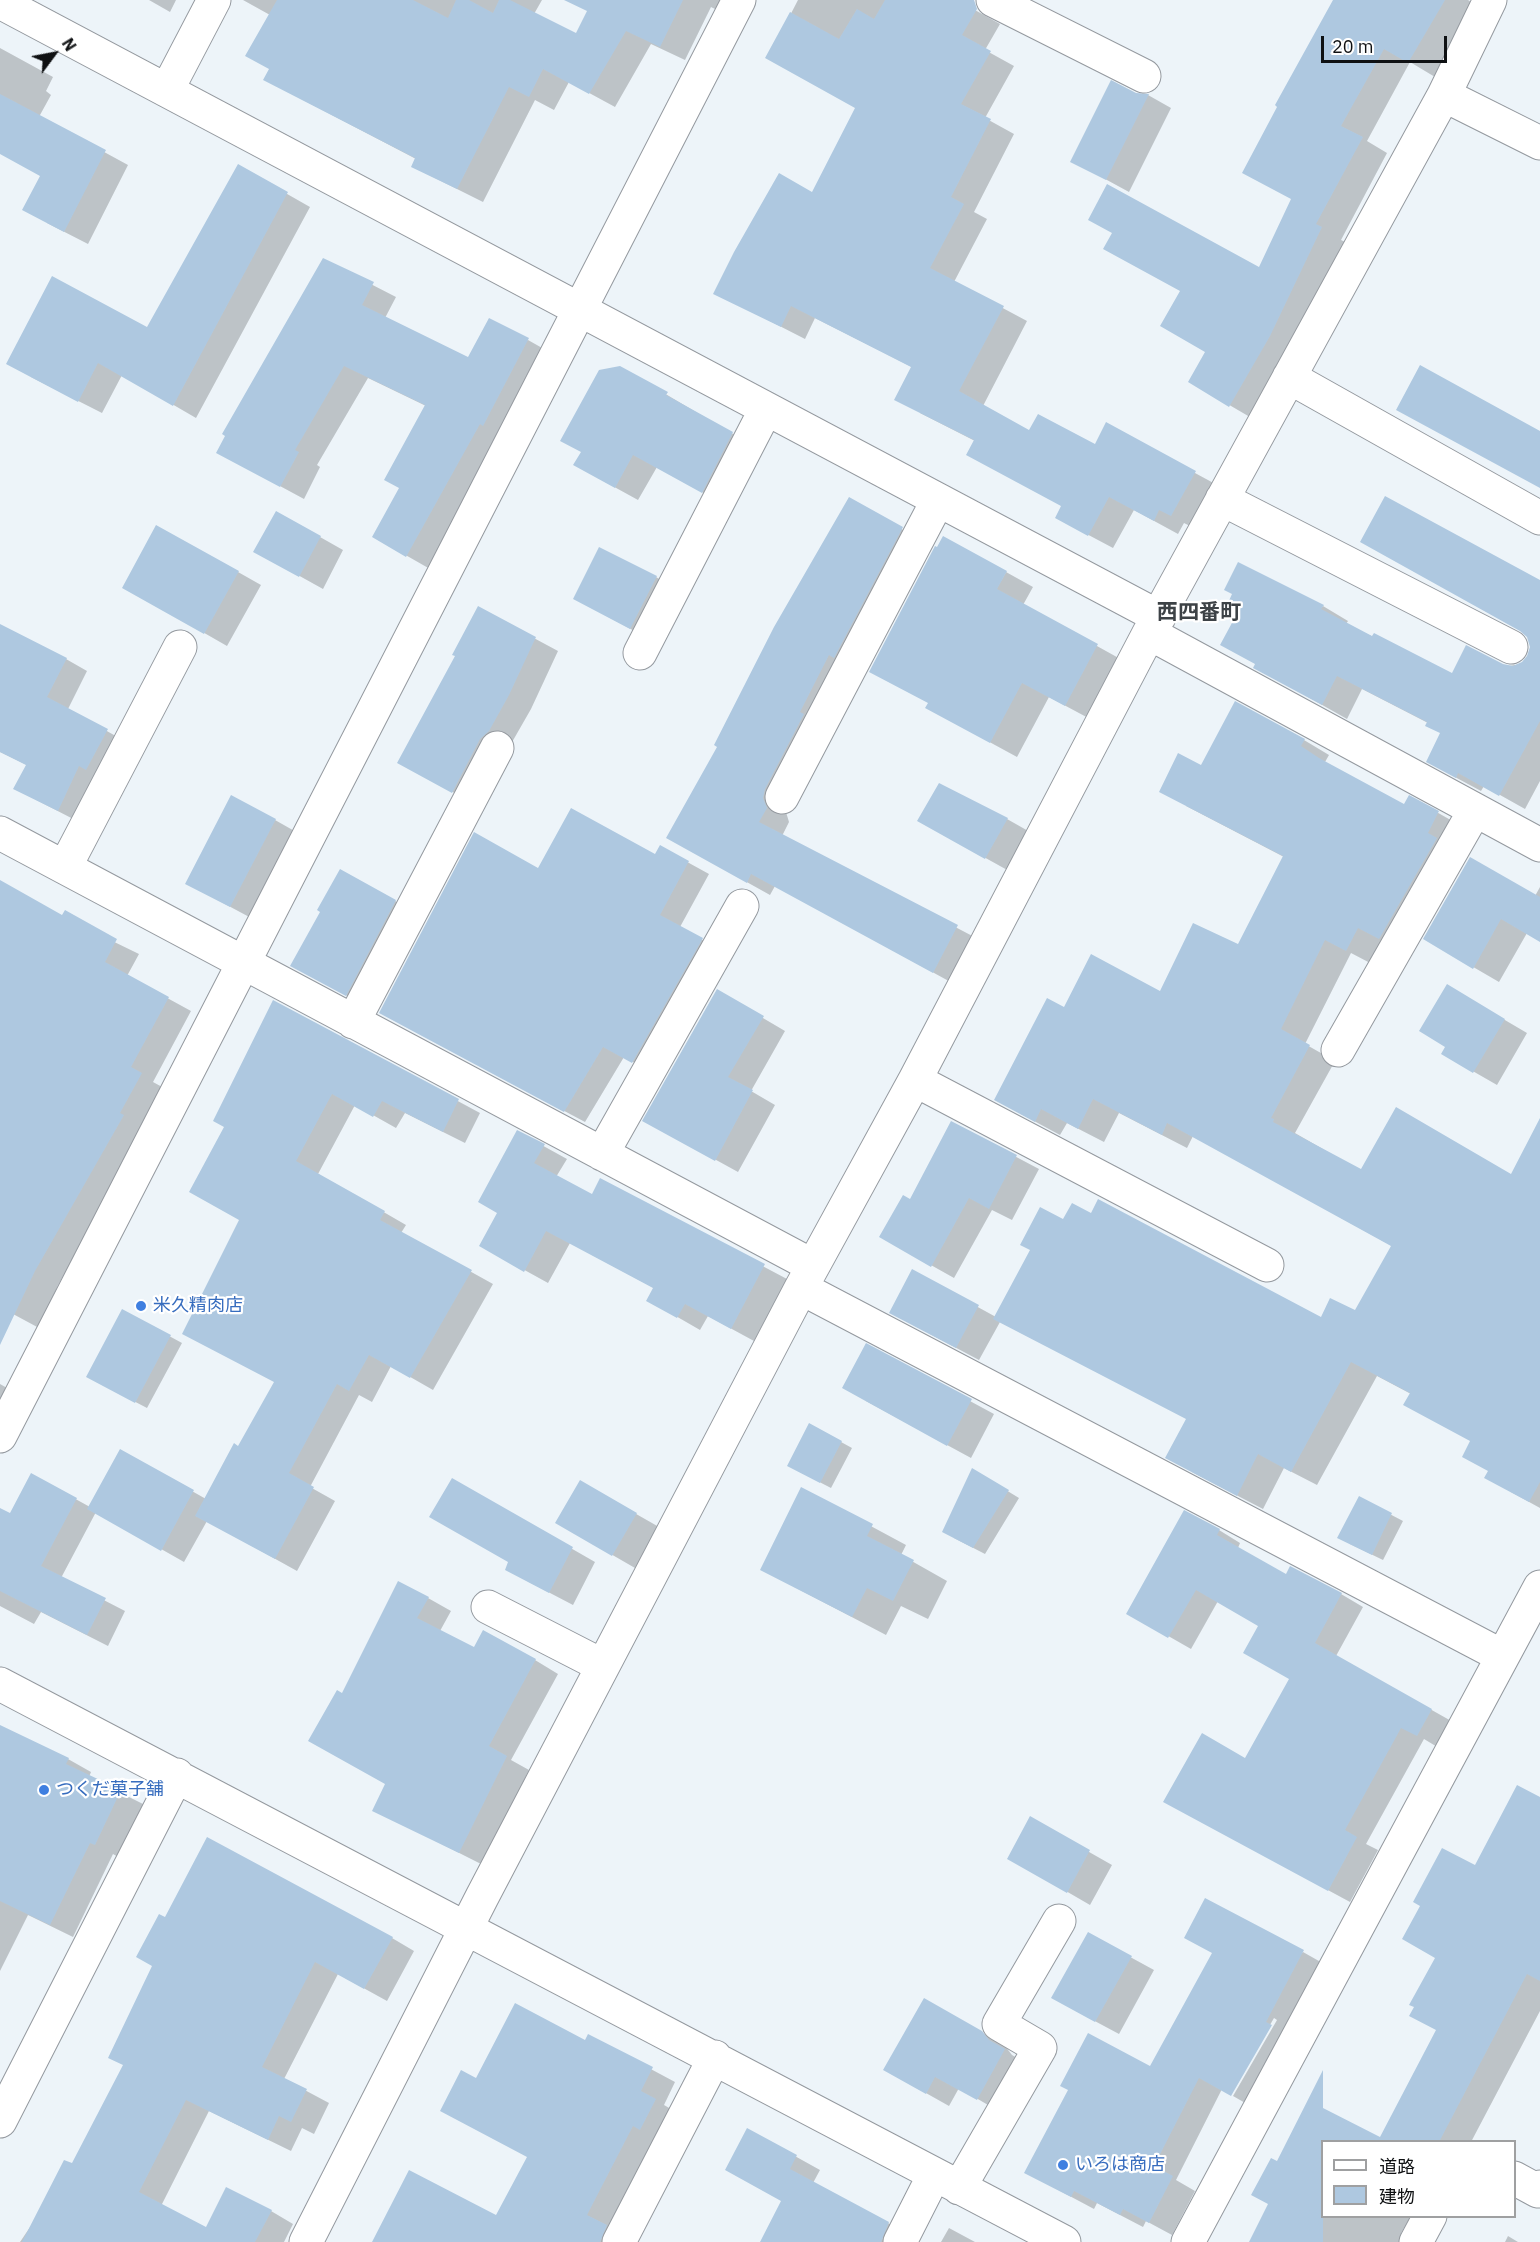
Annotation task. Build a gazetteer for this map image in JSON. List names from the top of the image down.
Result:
{
  "districts": ["西四番町"],
  "places": ["米久精肉店", "つくだ菓子舗", "いろは商店"],
  "legend": ["道路", "建物"],
  "scale_bar": "20 m",
  "north": "top right"
}
